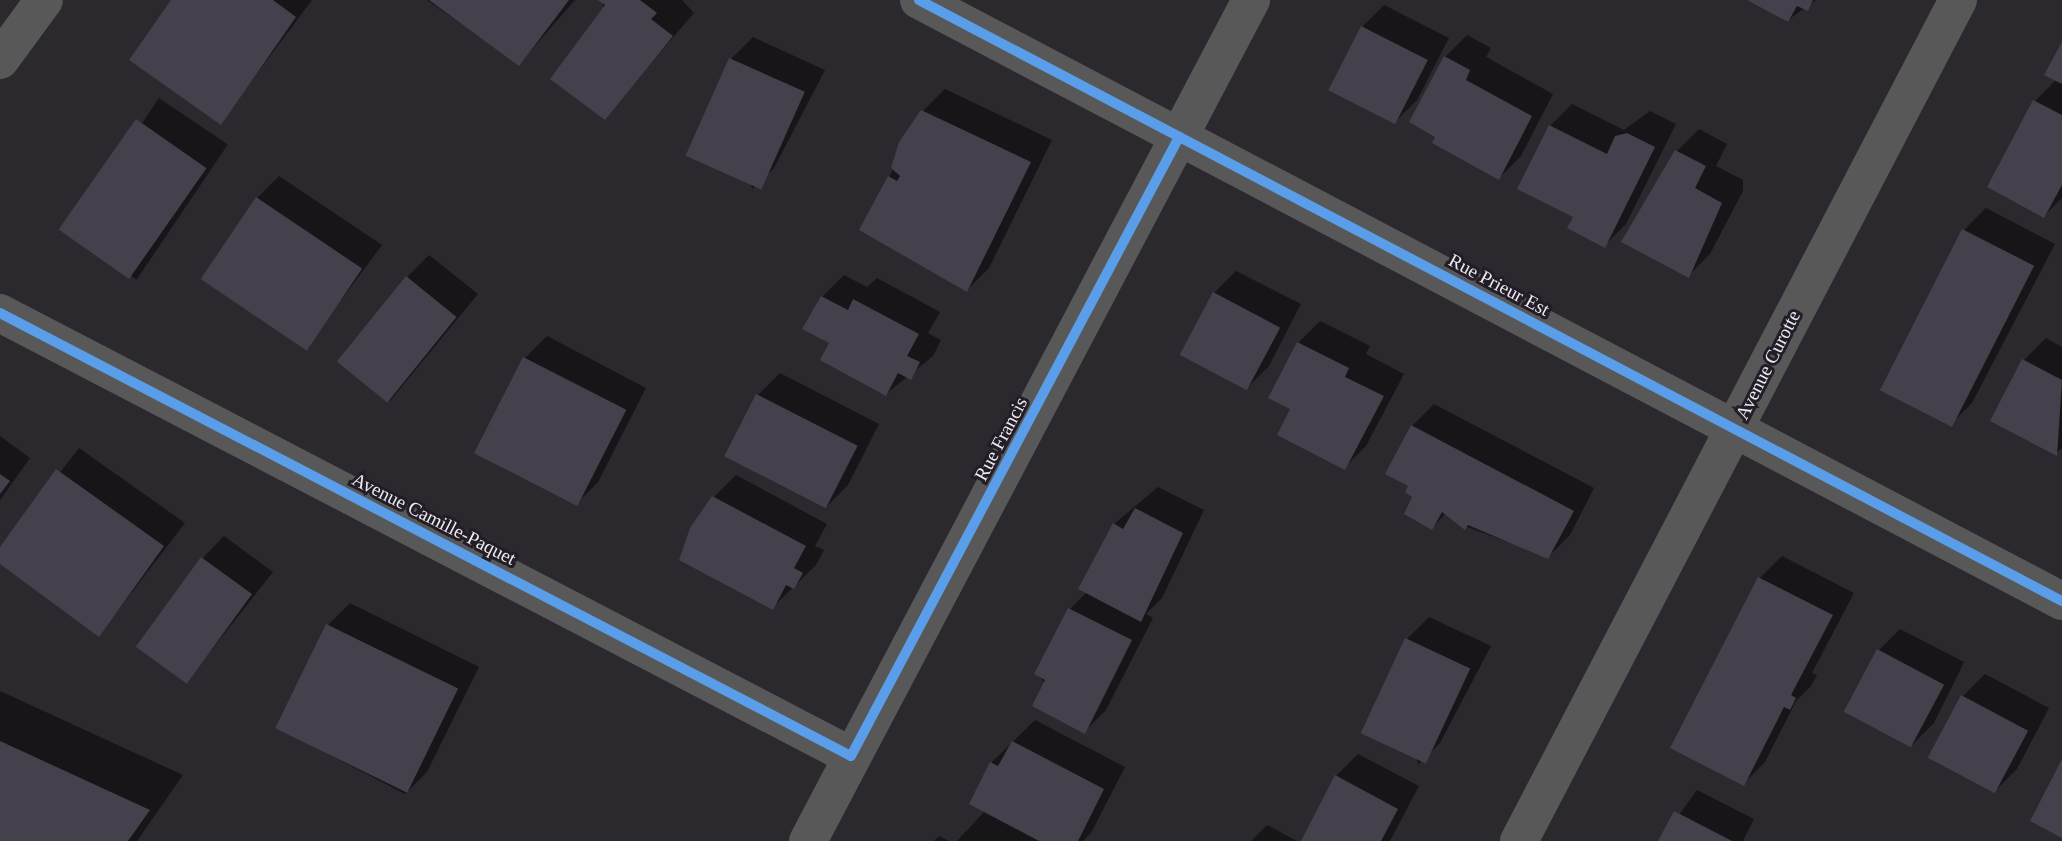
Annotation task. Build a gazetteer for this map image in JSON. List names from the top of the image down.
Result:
{
  "streets": {
    "street": [
      "Rue Prieur Est",
      "Avenue Curotte",
      "Rue Francis",
      "Avenue Camille-Paquet"
    ]
  },
  "crossings": [
    ["Rue Prieur Est", "Avenue Curotte"],
    ["Rue Prieur Est", "Rue Francis"],
    ["Rue Francis", "Avenue Camille-Paquet"]
  ]
}
